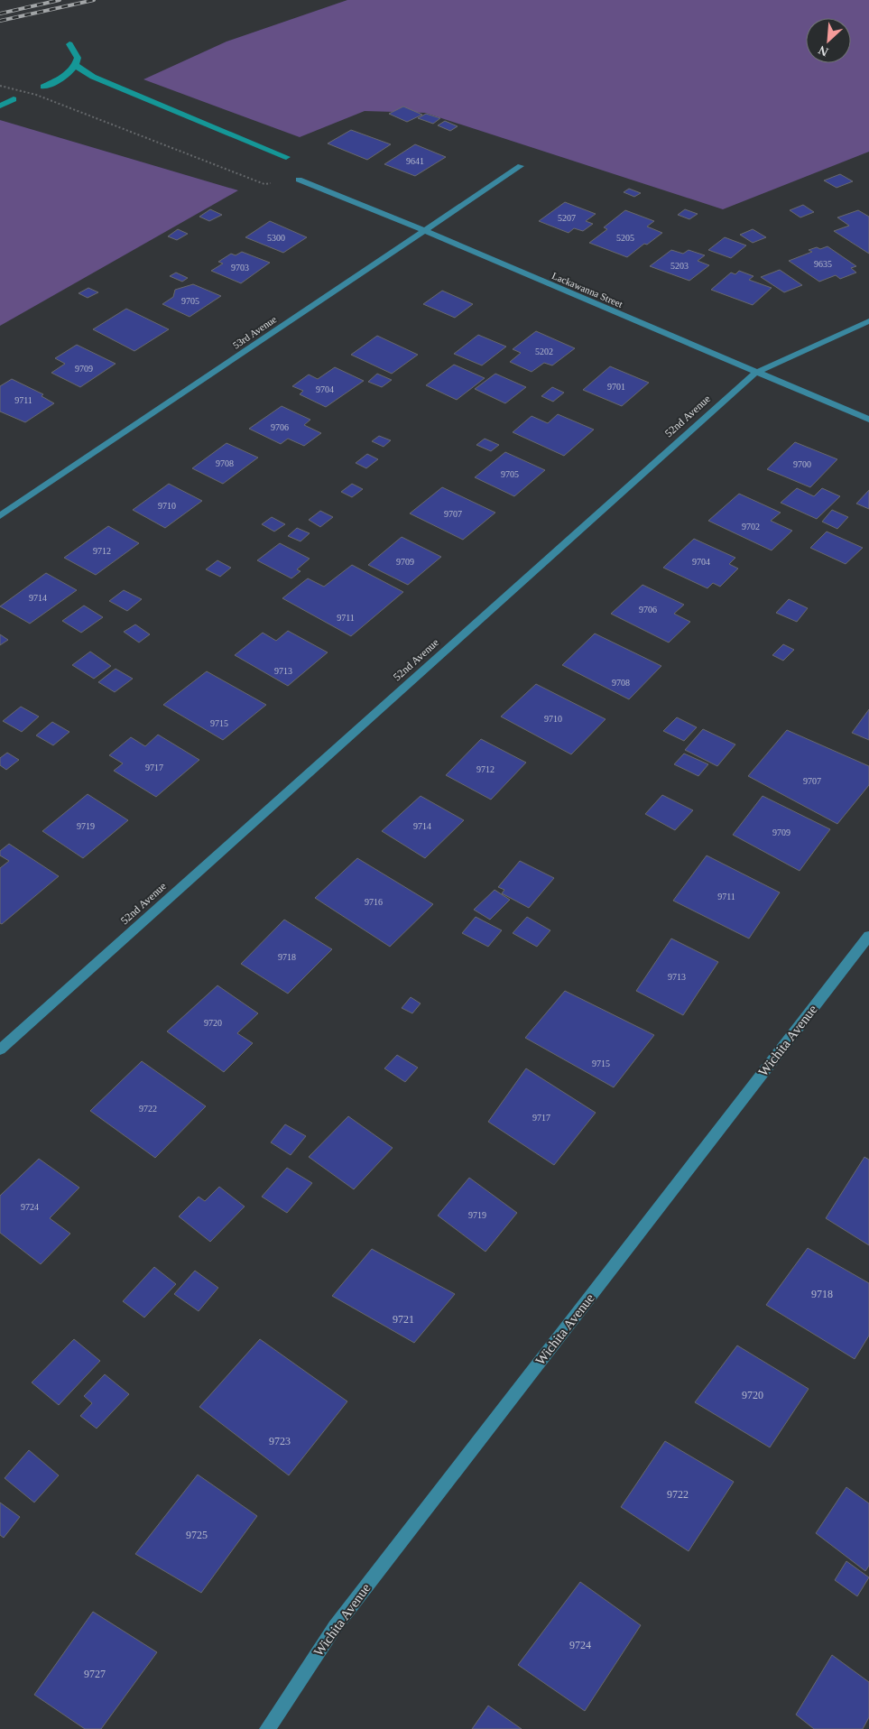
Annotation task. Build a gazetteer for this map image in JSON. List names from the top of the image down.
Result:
{
  "streets": {
    "street": [
      "Lackawanna Street",
      "53rd Avenue",
      "52nd Avenue",
      "Wichita Avenue"
    ]
  },
  "crossings": [
    ["Lackawanna Street", "53rd Avenue"],
    ["Lackawanna Street", "52nd Avenue"]
  ],
  "house_numbers": [
    "9641",
    "5207",
    "5300",
    "5205",
    "9635",
    "5203",
    "9703",
    "9705",
    "5202",
    "9709",
    "9701",
    "9704",
    "9711",
    "9706",
    "9708",
    "9700",
    "9705",
    "9710",
    "9707",
    "9702",
    "9712",
    "9709",
    "9704",
    "9714",
    "9706",
    "9711",
    "9713",
    "9708",
    "9710",
    "9715",
    "9717",
    "9712",
    "9707",
    "9719",
    "9714",
    "9709",
    "9711",
    "9716",
    "9718",
    "9713",
    "9720",
    "9715",
    "9722",
    "9717",
    "9724",
    "9719",
    "9718",
    "9721",
    "9720",
    "9723",
    "9722",
    "9725",
    "9724",
    "9727"
  ],
  "north": "bottom left"
}
